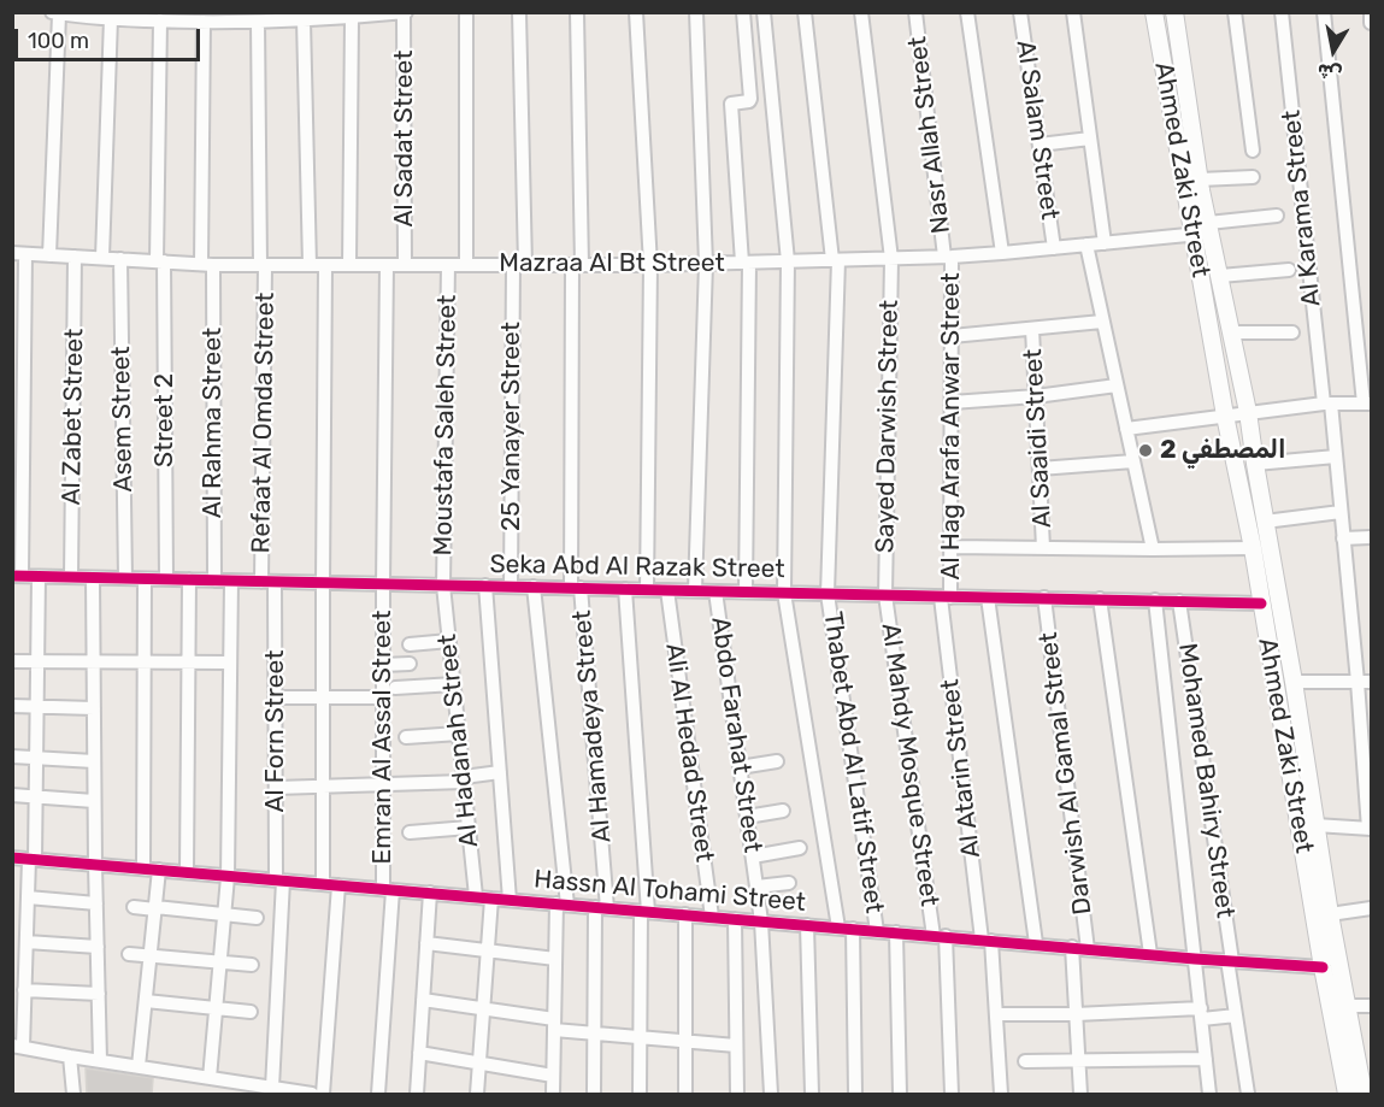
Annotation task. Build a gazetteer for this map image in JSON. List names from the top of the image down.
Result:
{
  "streets": {
    "street": [
      "Al Salam Street",
      "Nasr Allah Street",
      "Al Sadat Street",
      "Ahmed Zaki Street",
      "Al Karama Street",
      "Mazraa Al Bt Street",
      "Al Zabet Street",
      "Asem Street",
      "Street 2",
      "Al Rahma Street",
      "Refaat Al Omda Street",
      "Moustafa Saleh Street",
      "25 Yanayer Street",
      "Sayed Darwish Street",
      "Al Hag Arafa Anwar Street",
      "Al Saaidi Street",
      "Seka Abd Al Razak Street",
      "Al Hamadeya Street",
      "Al Forn Street",
      "Abdo Farahat Street",
      "Emran Al Assal Street",
      "Al Hadanah Street",
      "Ali Al Hedad Street",
      "Thabet Abd Al Latif Street",
      "Al Mahdy Mosque Street",
      "Al Atarin Street",
      "Darwish Al Gamal Street",
      "Mohamed Bahiry Street",
      "Hassn Al Tohami Street"
    ]
  },
  "crossings": [
    ["Al Salam Street", "Mazraa Al Bt Street"],
    ["Nasr Allah Street", "Mazraa Al Bt Street"],
    ["Nasr Allah Street", "Al Hag Arafa Anwar Street"],
    ["Al Sadat Street", "Mazraa Al Bt Street"],
    ["Ahmed Zaki Street", "Mazraa Al Bt Street"],
    ["Ahmed Zaki Street", "Seka Abd Al Razak Street"],
    ["Ahmed Zaki Street", "Hassn Al Tohami Street"],
    ["Mazraa Al Bt Street", "Al Zabet Street"],
    ["Mazraa Al Bt Street", "Asem Street"],
    ["Mazraa Al Bt Street", "Street 2"],
    ["Mazraa Al Bt Street", "Al Rahma Street"],
    ["Mazraa Al Bt Street", "Refaat Al Omda Street"],
    ["Mazraa Al Bt Street", "Moustafa Saleh Street"],
    ["Mazraa Al Bt Street", "25 Yanayer Street"],
    ["Mazraa Al Bt Street", "Sayed Darwish Street"],
    ["Mazraa Al Bt Street", "Al Hag Arafa Anwar Street"],
    ["Mazraa Al Bt Street", "Al Hamadeya Street"],
    ["Mazraa Al Bt Street", "Emran Al Assal Street"],
    ["Mazraa Al Bt Street", "Thabet Abd Al Latif Street"],
    ["Al Zabet Street", "Seka Abd Al Razak Street"],
    ["Asem Street", "Seka Abd Al Razak Street"],
    ["Street 2", "Seka Abd Al Razak Street"],
    ["Al Rahma Street", "Seka Abd Al Razak Street"],
    ["Refaat Al Omda Street", "Seka Abd Al Razak Street"],
    ["Refaat Al Omda Street", "Al Forn Street"],
    ["Moustafa Saleh Street", "Seka Abd Al Razak Street"],
    ["Moustafa Saleh Street", "Al Hadanah Street"],
    ["25 Yanayer Street", "Seka Abd Al Razak Street"],
    ["Sayed Darwish Street", "Seka Abd Al Razak Street"],
    ["Sayed Darwish Street", "Al Mahdy Mosque Street"],
    ["Al Hag Arafa Anwar Street", "Seka Abd Al Razak Street"],
    ["Al Hag Arafa Anwar Street", "Al Atarin Street"],
    ["Seka Abd Al Razak Street", "Al Hamadeya Street"],
    ["Seka Abd Al Razak Street", "Al Forn Street"],
    ["Seka Abd Al Razak Street", "Abdo Farahat Street"],
    ["Seka Abd Al Razak Street", "Emran Al Assal Street"],
    ["Seka Abd Al Razak Street", "Al Hadanah Street"],
    ["Seka Abd Al Razak Street", "Ali Al Hedad Street"],
    ["Seka Abd Al Razak Street", "Thabet Abd Al Latif Street"],
    ["Seka Abd Al Razak Street", "Al Mahdy Mosque Street"],
    ["Seka Abd Al Razak Street", "Al Atarin Street"],
    ["Seka Abd Al Razak Street", "Darwish Al Gamal Street"],
    ["Seka Abd Al Razak Street", "Mohamed Bahiry Street"],
    ["Al Hamadeya Street", "Hassn Al Tohami Street"],
    ["Al Forn Street", "Hassn Al Tohami Street"],
    ["Abdo Farahat Street", "Hassn Al Tohami Street"],
    ["Emran Al Assal Street", "Hassn Al Tohami Street"],
    ["Al Hadanah Street", "Hassn Al Tohami Street"],
    ["Ali Al Hedad Street", "Hassn Al Tohami Street"],
    ["Thabet Abd Al Latif Street", "Hassn Al Tohami Street"],
    ["Al Mahdy Mosque Street", "Hassn Al Tohami Street"],
    ["Al Atarin Street", "Hassn Al Tohami Street"],
    ["Darwish Al Gamal Street", "Hassn Al Tohami Street"],
    ["Mohamed Bahiry Street", "Hassn Al Tohami Street"]
  ],
  "places": ["المصطفي 2"],
  "scale_bar": "100 m",
  "north": "bottom"
}
